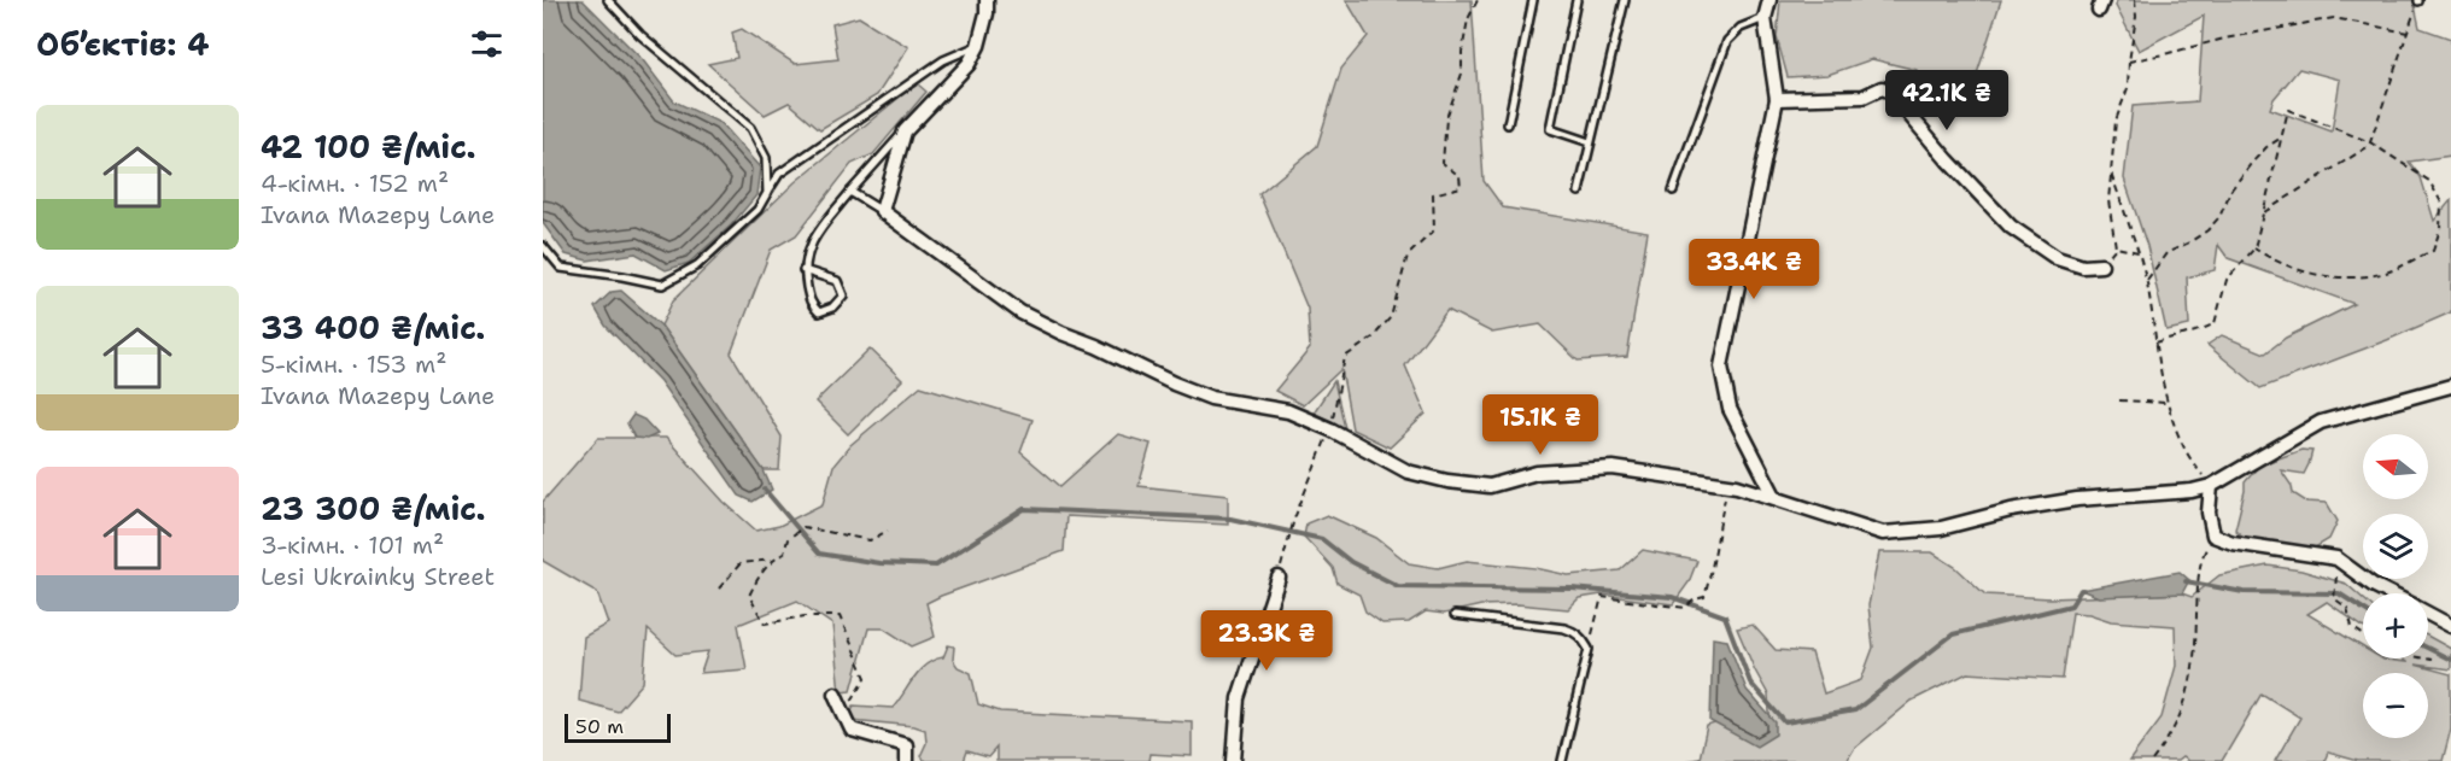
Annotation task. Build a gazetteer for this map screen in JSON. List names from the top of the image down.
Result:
{
  "scale_bar": "50 m",
  "north": "left",
  "page": {
    "heading": "Об’єктів: 4",
    "price": [
      "42.1K ₴",
      "33.4K ₴",
      "15.1K ₴",
      "23.3K ₴"
    ],
    "list": [
      {
        "name": "42 100 ₴/міс.",
        "note": "4-кімн. · 152 m² · Ivana Mazepy Lane"
      },
      {
        "name": "33 400 ₴/міс.",
        "note": "5-кімн. · 153 m² · Ivana Mazepy Lane"
      },
      {
        "name": "23 300 ₴/міс.",
        "note": "3-кімн. · 101 m² · Lesi Ukrainky Street"
      }
    ],
    "map_buttons": ["+", "−"],
    "scale": "50 m"
  }
}
